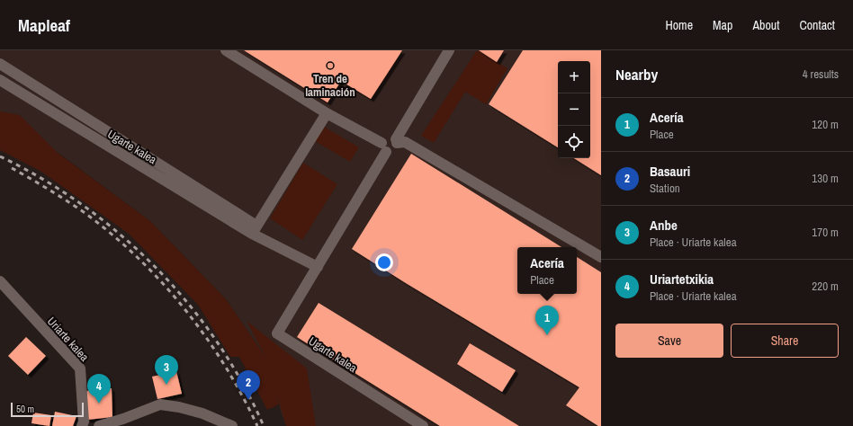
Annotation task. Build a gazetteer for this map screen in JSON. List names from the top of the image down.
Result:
{
  "streets": {
    "street": ["Ugarte kalea", "Uriarte kalea"]
  },
  "places": ["Tren de laminación"],
  "scale_bar": "50 m",
  "page": {
    "header": "Mapleaf",
    "nav": [
      "Home",
      "Map",
      "About",
      "Contact"
    ],
    "heading": ["Nearby", "4 results"],
    "map_buttons": ["+", "−"],
    "list": [
      {
        "mark": "1",
        "name": "Acería",
        "note": "Place",
        "value": "120 m"
      },
      {
        "mark": "2",
        "name": "Basauri",
        "note": "Station",
        "value": "130 m"
      },
      {
        "mark": "3",
        "name": "Anbe",
        "note": "Place · Uriarte kalea",
        "value": "170 m"
      },
      {
        "mark": "4",
        "name": "Uriartetxikia",
        "note": "Place · Uriarte kalea",
        "value": "220 m"
      }
    ],
    "popup": ["Acería", "Place"],
    "pins": [
      "1",
      "3",
      "2",
      "4"
    ],
    "buttons": ["Save", "Share"],
    "scale": "50 m"
  }
}
